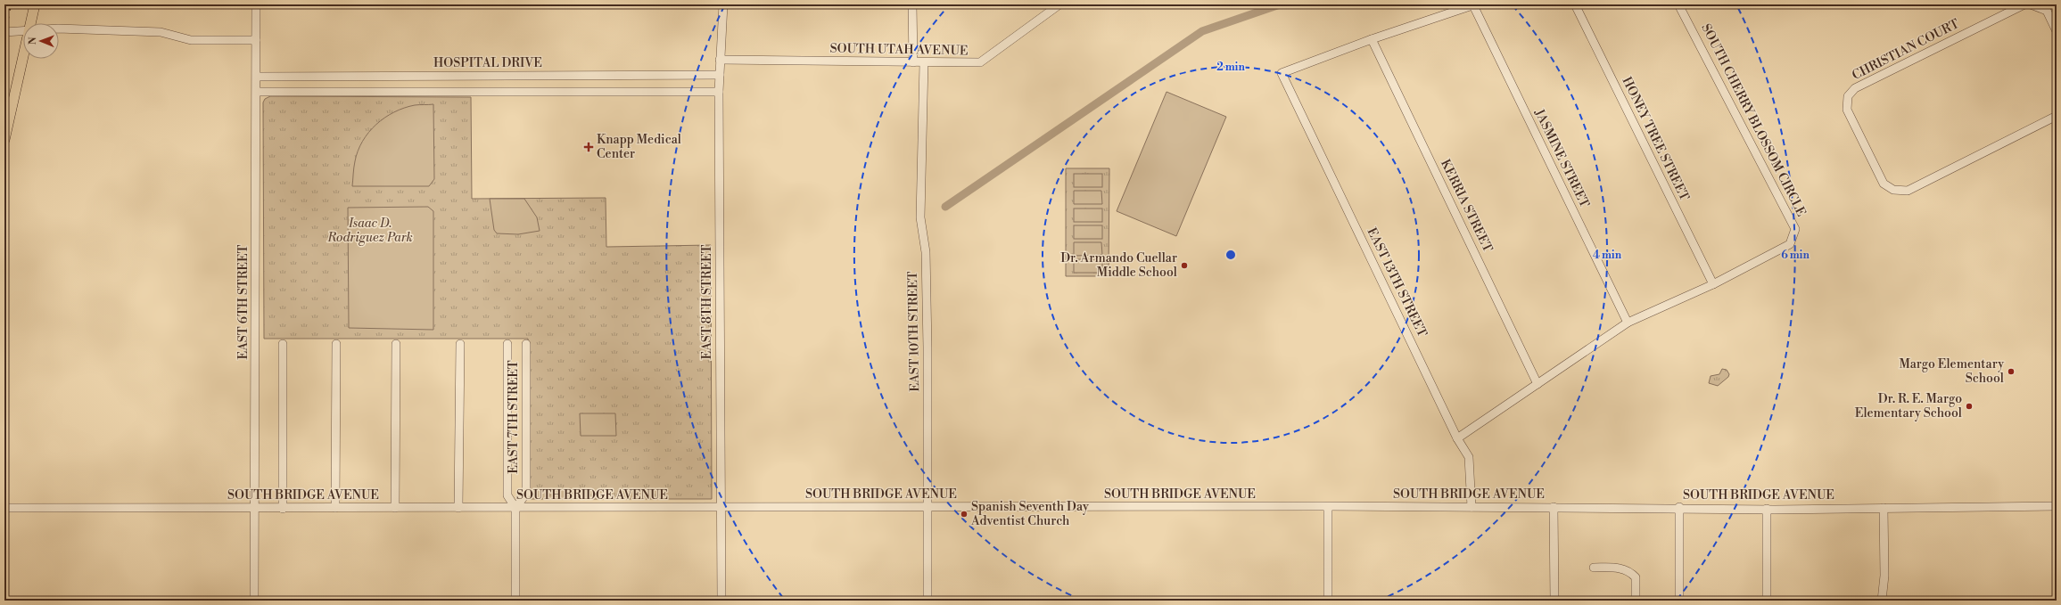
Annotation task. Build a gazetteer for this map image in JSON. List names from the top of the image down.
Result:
{
  "streets": {
    "street": [
      "SOUTH UTAH AVENUE",
      "CHRISTIAN COURT",
      "HOSPITAL DRIVE",
      "SOUTH CHERRY BLOSSOM CIRCLE",
      "HONEY TREE STREET",
      "JASMINE STREET",
      "KERRIA STREET",
      "EAST 13TH STREET",
      "EAST 6TH STREET",
      "EAST 8TH STREET",
      "EAST 10TH STREET",
      "EAST 7TH STREET",
      "SOUTH BRIDGE AVENUE"
    ]
  },
  "crossings": [
    ["SOUTH UTAH AVENUE", "EAST 8TH STREET"],
    ["SOUTH UTAH AVENUE", "EAST 10TH STREET"],
    ["HOSPITAL DRIVE", "EAST 6TH STREET"],
    ["HOSPITAL DRIVE", "EAST 8TH STREET"],
    ["SOUTH CHERRY BLOSSOM CIRCLE", "HONEY TREE STREET"],
    ["KERRIA STREET", "EAST 13TH STREET"],
    ["EAST 13TH STREET", "SOUTH BRIDGE AVENUE"],
    ["EAST 6TH STREET", "SOUTH BRIDGE AVENUE"],
    ["EAST 8TH STREET", "SOUTH BRIDGE AVENUE"],
    ["EAST 10TH STREET", "SOUTH BRIDGE AVENUE"],
    ["EAST 7TH STREET", "SOUTH BRIDGE AVENUE"]
  ],
  "parks": ["Isaac D. Rodriguez Park"],
  "places": {
    "health": ["Knapp Medical Center"],
    "other": [
      "Dr. Armando Cuellar Middle School",
      "Margo Elementary School",
      "Dr. R. E. Margo Elementary School",
      "Spanish Seventh Day Adventist Church"
    ]
  },
  "north": "left",
  "rings": ["2 min", "4 min", "6 min"]
}
